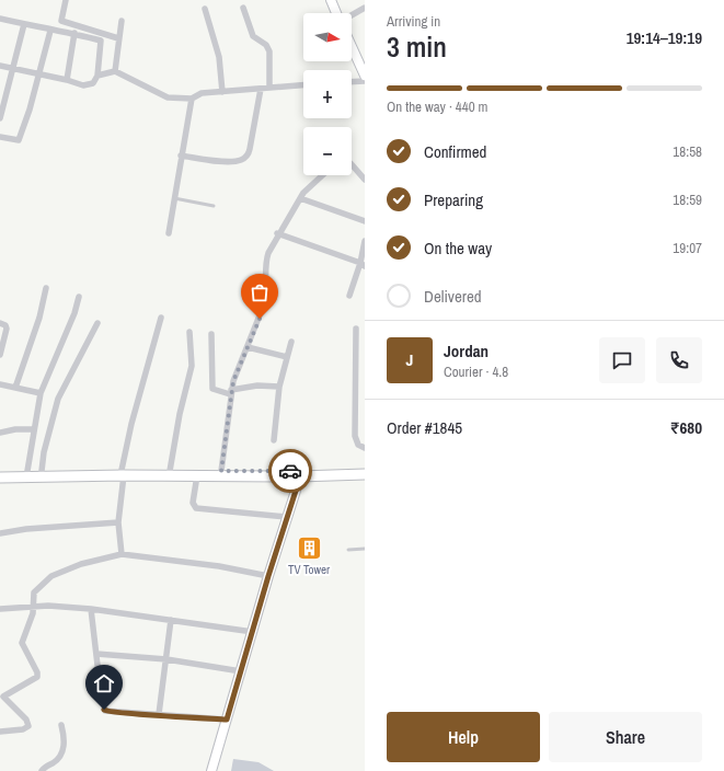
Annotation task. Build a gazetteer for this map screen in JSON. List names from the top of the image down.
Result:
{
  "places": {
    "building": ["TV Tower"]
  },
  "north": "right",
  "page": {
    "heading": ["3 min", "Arriving in", "19:14–19:19"],
    "panel": [
      "Jordan",
      "Courier · 4.8",
      "Order #1845",
      "₹680"
    ],
    "map_buttons": ["+", "−"],
    "bar": "On the way · 440 m",
    "list": [
      ["Confirmed", "18:58"],
      ["Preparing", "18:59"],
      ["On the way", "19:07"],
      "Delivered"
    ],
    "round": "J",
    "buttons": ["Help", "Share"]
  }
}
